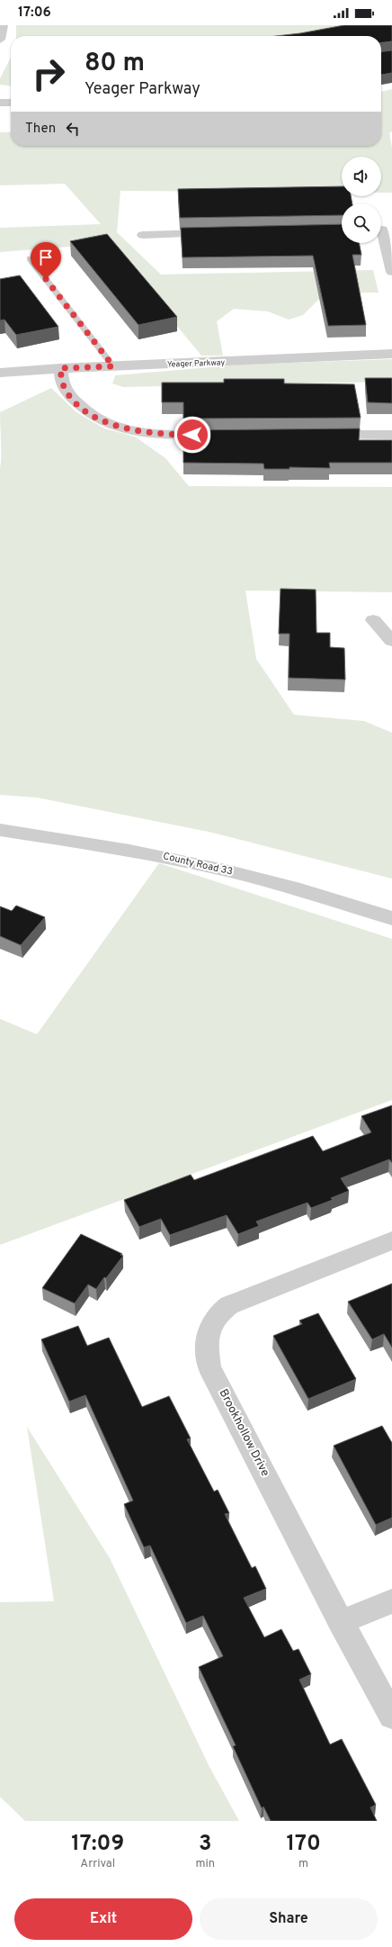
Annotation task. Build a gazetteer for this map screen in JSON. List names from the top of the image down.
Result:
{
  "streets": {
    "street": ["Yeager Parkway", "County Road 33", "Brookhollow Drive"]
  },
  "page": {
    "status": "17:06",
    "turn": ["80 m", "Yeager Parkway"],
    "then": "Then",
    "eta": [
      "17:09",
      "Arrival",
      "3",
      "min",
      "170",
      "m"
    ],
    "buttons": ["Exit", "Share"]
  }
}
